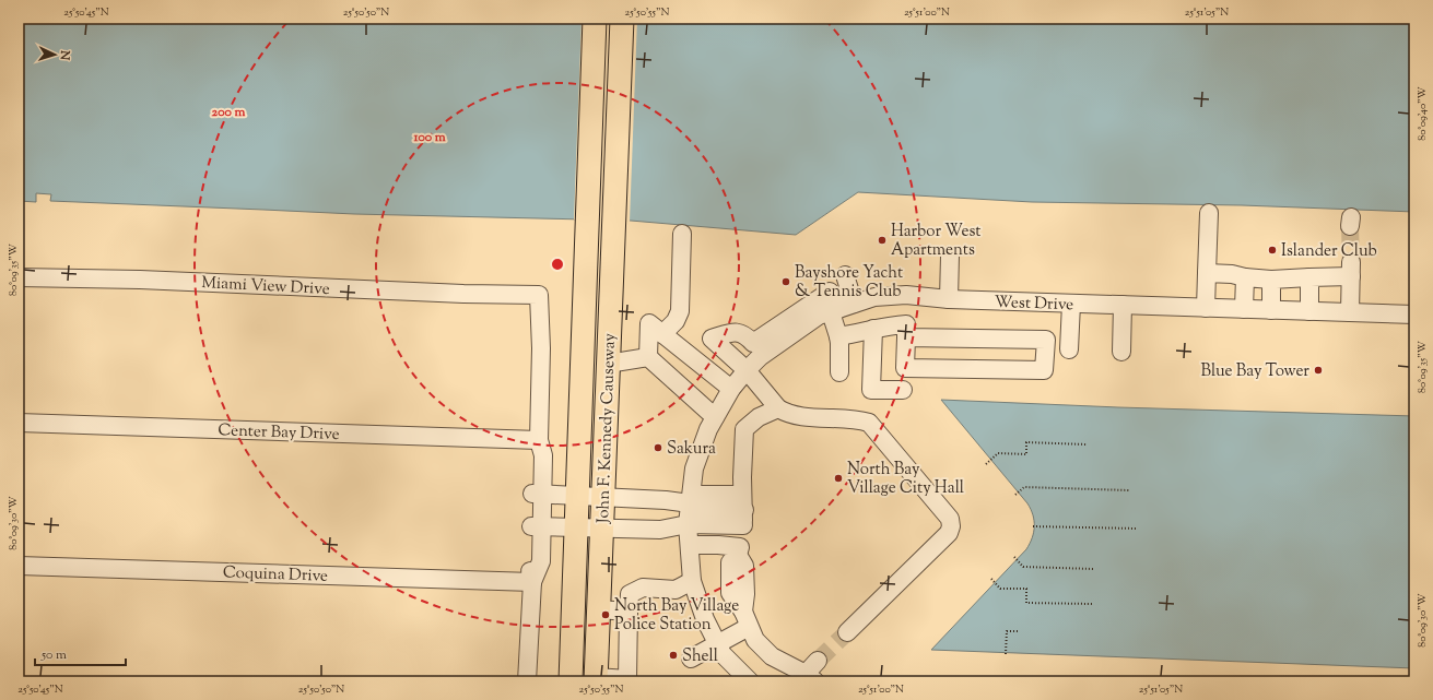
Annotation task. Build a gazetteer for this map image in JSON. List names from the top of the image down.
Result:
{
  "streets": {
    "main road": ["John F. Kennedy Causeway"],
    "street": [
      "Miami View Drive",
      "West Drive",
      "Center Bay Drive",
      "Coquina Drive"
    ]
  },
  "crossings": [
    ["Miami View Drive", "Center Bay Drive"]
  ],
  "places": [
    "Harbor West Apartments",
    "Islander Club",
    "Bayshore Yacht & Tennis Club",
    "Blue Bay Tower",
    "Sakura",
    "North Bay Village City Hall",
    "North Bay Village Police Station",
    "Shell"
  ],
  "scale_bar": "50 m",
  "north": "right",
  "coordinates": [
    "25°50'45\"N",
    "25°50'50\"N",
    "25°50'55\"N",
    "25°51'00\"N",
    "25°51'05\"N",
    "80°09'40\"W",
    "80°09'35\"W",
    "80°09'30\"W"
  ],
  "rings": ["200 m", "100 m"]
}
